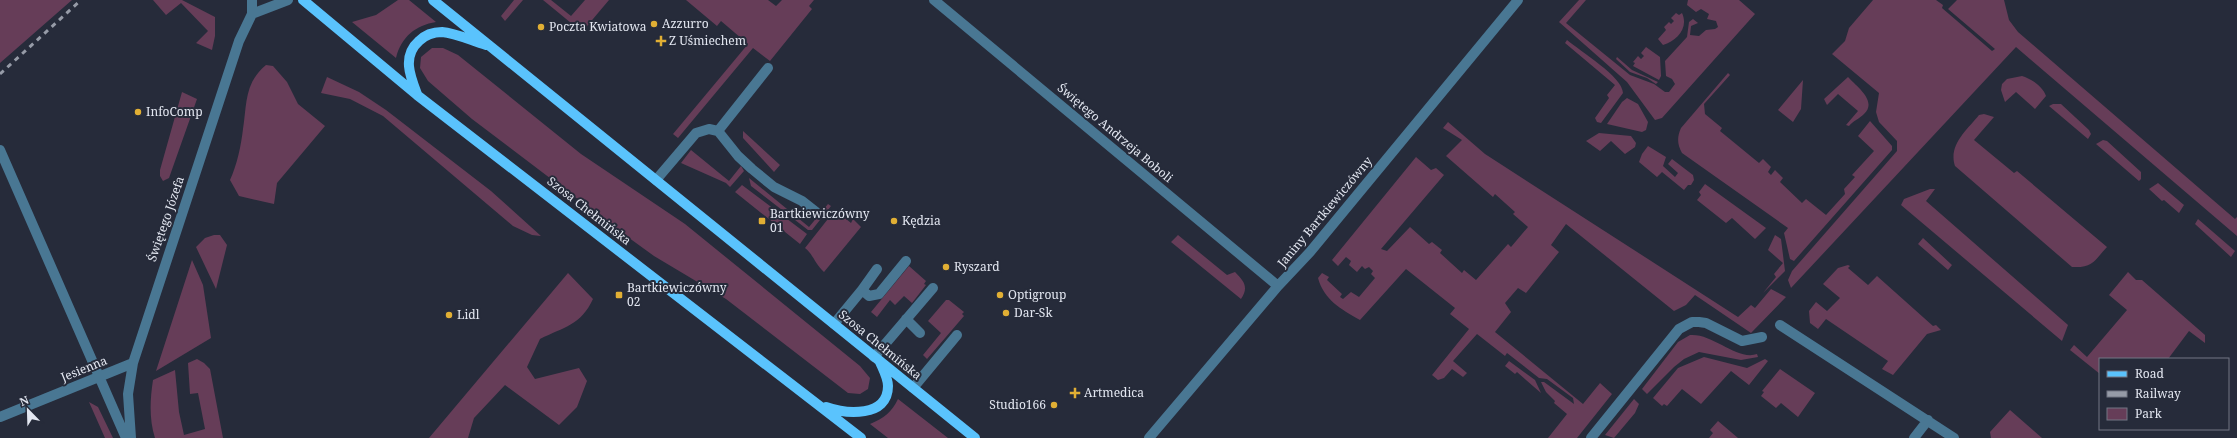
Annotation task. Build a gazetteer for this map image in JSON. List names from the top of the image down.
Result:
{
  "streets": {
    "main road": ["Szosa Chełmińska"],
    "street": [
      "Świętego Andrzeja Boboli",
      "Janiny Bartkiewiczówny",
      "Świętego Józefa",
      "Jesienna"
    ]
  },
  "crossings": [
    ["Świętego Andrzeja Boboli", "Janiny Bartkiewiczówny"],
    ["Świętego Józefa", "Jesienna"]
  ],
  "places": {
    "other": [
      "Azzurro",
      "Poczta Kwiatowa",
      "InfoComp",
      "Kędzia",
      "Ryszard",
      "Optigroup",
      "Dar-Sk",
      "Lidl",
      "Studio166"
    ],
    "health": ["Z Uśmiechem", "Artmedica"],
    "transit": ["Bartkiewiczówny 01", "Bartkiewiczówny 02"]
  },
  "legend": ["Road", "Railway", "Park"],
  "north": "top left"
}
